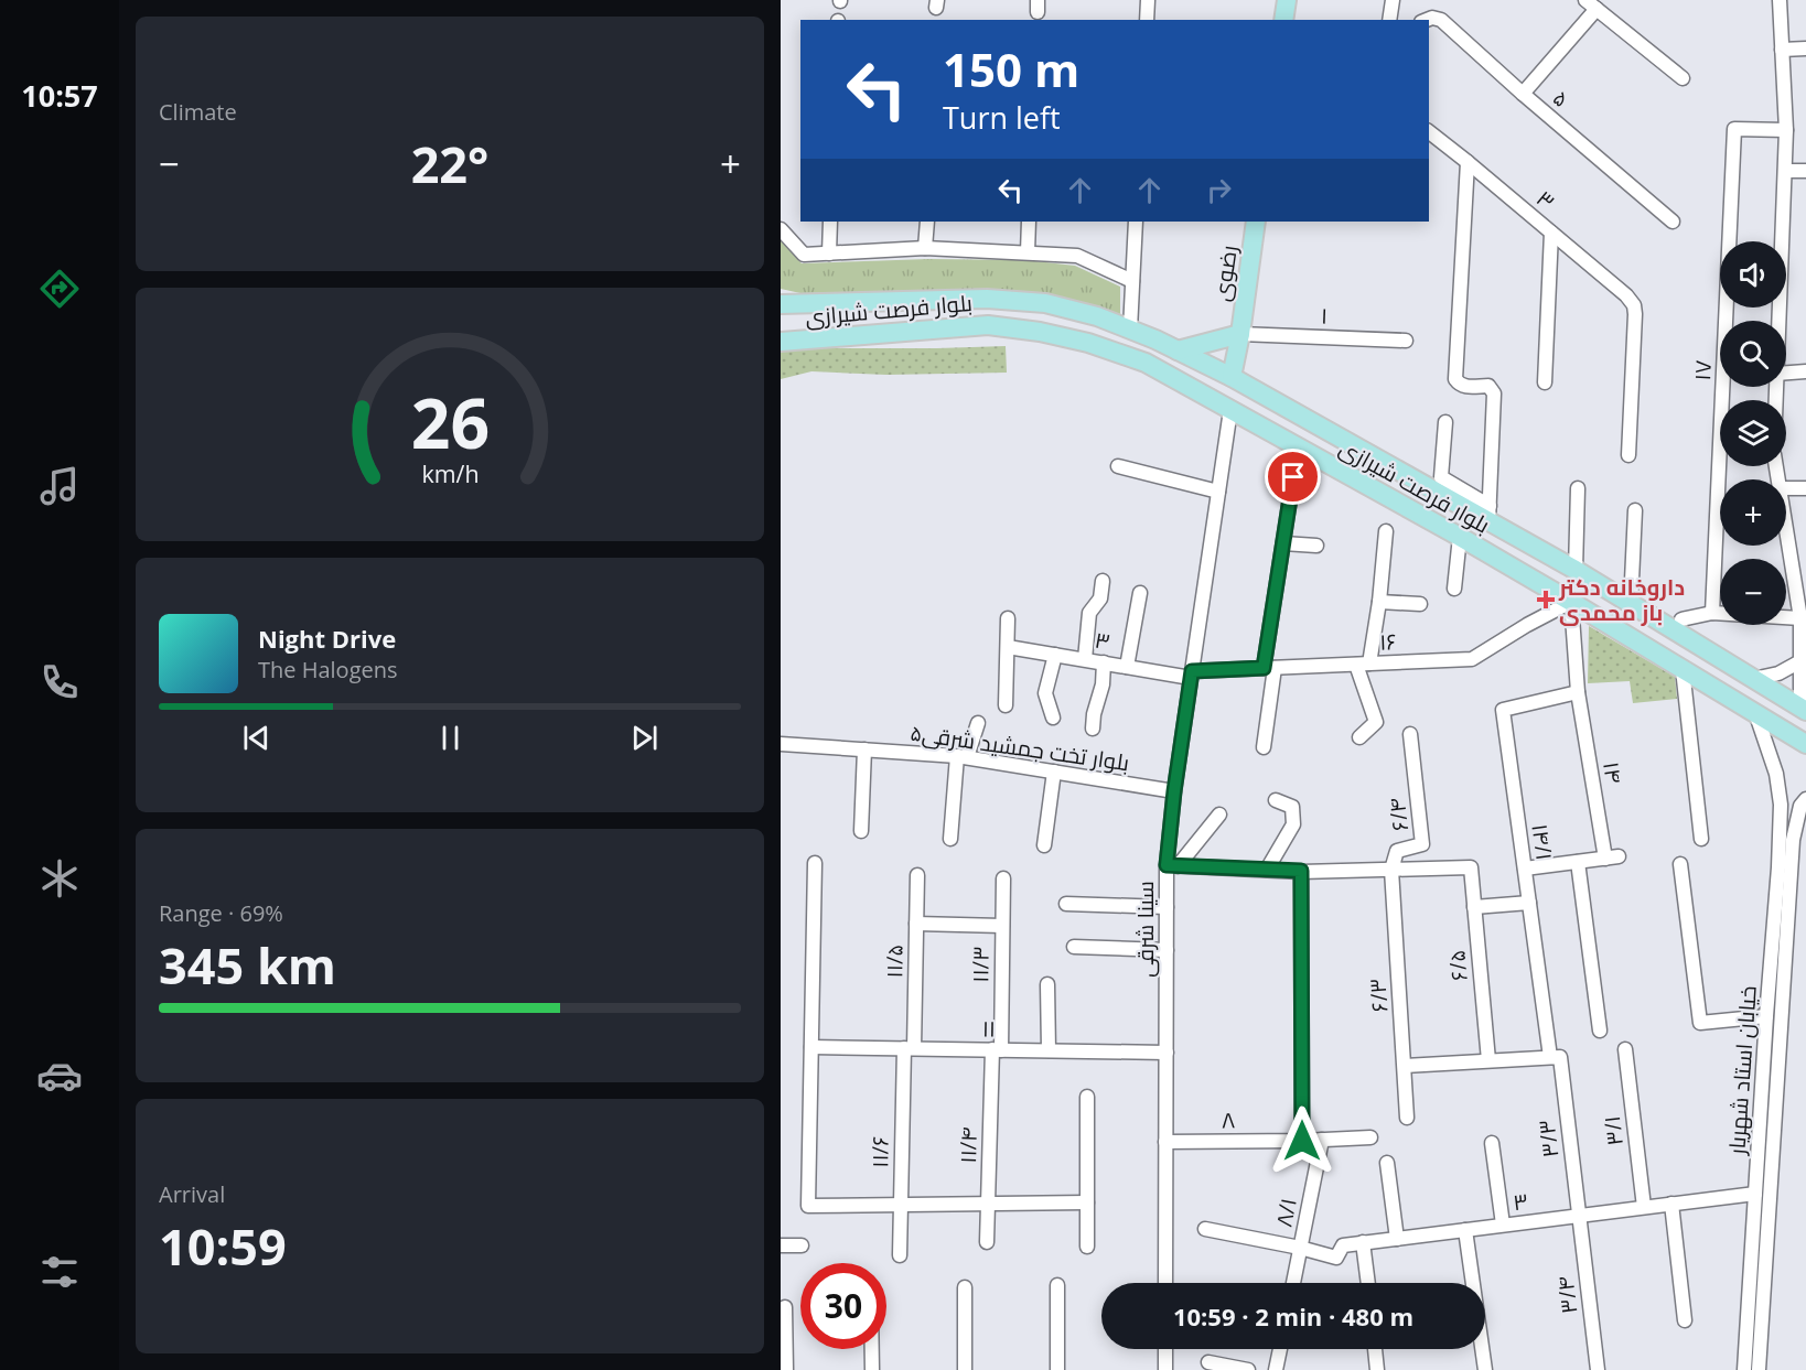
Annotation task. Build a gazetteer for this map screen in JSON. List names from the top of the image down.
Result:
{
  "streets": {
    "main road": ["رضوی", "بلوار فرصت شیرازی"],
    "street": [
      "۵",
      "۳",
      "۱",
      "۱۷",
      "۱۶",
      "بلوار تخت جمشید شرقی۵",
      "۱۴",
      "۶/۴",
      "۱۴/۱",
      "سینا شرقی",
      "۱۱/۵",
      "۱۱/۳",
      "۶/۵",
      "۶/۳",
      "۱۱",
      "خیابان استاد شهریار",
      "۸",
      "۳/۱",
      "۳/۳",
      "۱۱/۴",
      "۱۱/۶",
      "۸/۱",
      "۳/۴"
    ]
  },
  "crossings": [
    ["۳", "۱۶"],
    ["۳", "سینا شرقی"],
    ["۳", "خیابان استاد شهریار"],
    ["۳", "۳/۱"],
    ["۳", "۳/۳"],
    ["۳", "۸/۱"],
    ["۳", "۳/۴"],
    ["رضوی", "بلوار فرصت شیرازی"],
    ["رضوی", "۱"],
    ["بلوار فرصت شیرازی", "۱۶"],
    ["بلوار فرصت شیرازی", "۱۴"],
    ["بلوار فرصت شیرازی", "سینا شرقی"],
    ["بلوار فرصت شیرازی", "خیابان استاد شهریار"],
    ["۱۶", "۱۴"],
    ["۱۶", "سینا شرقی"],
    ["بلوار تخت جمشید شرقی۵", "سینا شرقی"],
    ["۱۴", "۱۴/۱"],
    ["۶/۴", "۶/۵"],
    ["۶/۴", "۶/۳"],
    ["۱۴/۱", "۳/۳"],
    ["سینا شرقی", "۱۱"],
    ["سینا شرقی", "۸"],
    ["۱۱/۵", "۱۱"],
    ["۱۱/۵", "۱۱/۶"],
    ["۱۱/۳", "۱۱"],
    ["۱۱/۳", "۱۱/۴"],
    ["۶/۵", "۶/۳"],
    ["۱۱", "۱۱/۴"],
    ["۱۱", "۱۱/۶"],
    ["۸", "۸/۱"],
    ["۳/۳", "۳/۴"]
  ],
  "places": {
    "health": ["داروخانه دکتر باز محمدی"]
  },
  "page": {
    "tabs": "10:57",
    "tile": [
      "Climate",
      ["Range · 69%", "345 km"],
      ["Arrival", "10:59"]
    ],
    "turn": ["150 m", "Turn left"],
    "heat": ["−", "22°", "+"],
    "map_buttons": ["+", "−"],
    "song": ["Night Drive", "The Halogens"],
    "limit": "30",
    "trip": "10:59 · 2 min · 480 m",
    "gauge": ["26", "km/h"]
  }
}
